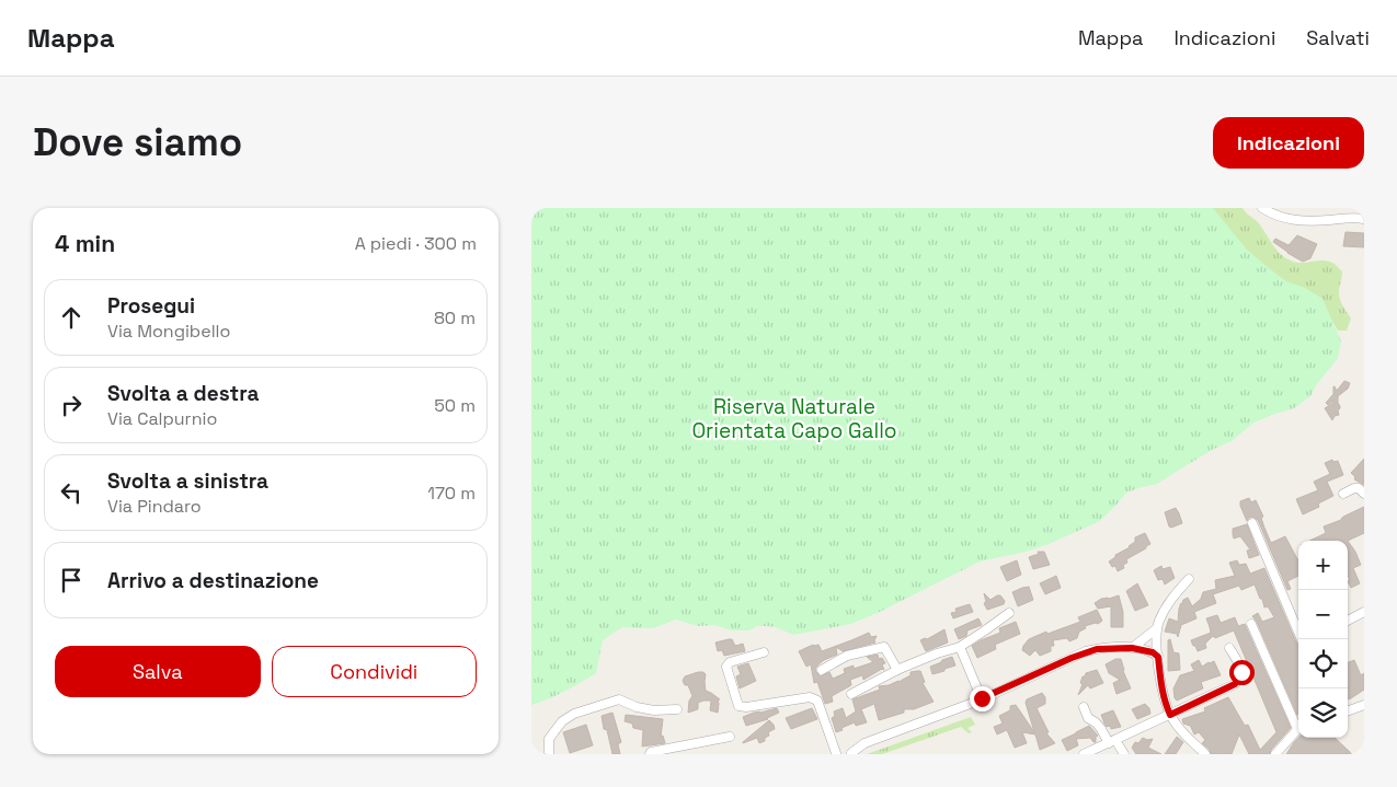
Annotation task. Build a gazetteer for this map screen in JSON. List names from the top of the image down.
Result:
{
  "parks": ["Riserva Naturale Orientata Capo Gallo"],
  "page": {
    "header": "Mappa",
    "nav": ["Mappa", "Indicazioni", "Salvati"],
    "buttons": [
      "Indicazioni",
      ["Salva", "Condividi"]
    ],
    "title": "Dove siamo",
    "heading": ["4 min", "A piedi · 300 m"],
    "list": [
      ["Prosegui", "Via Mongibello", "80 m"],
      ["Svolta a destra", "Via Calpurnio", "50 m"],
      ["Svolta a sinistra", "Via Pindaro", "170 m"],
      "Arrivo a destinazione"
    ],
    "map_buttons": ["+", "−"]
  }
}
